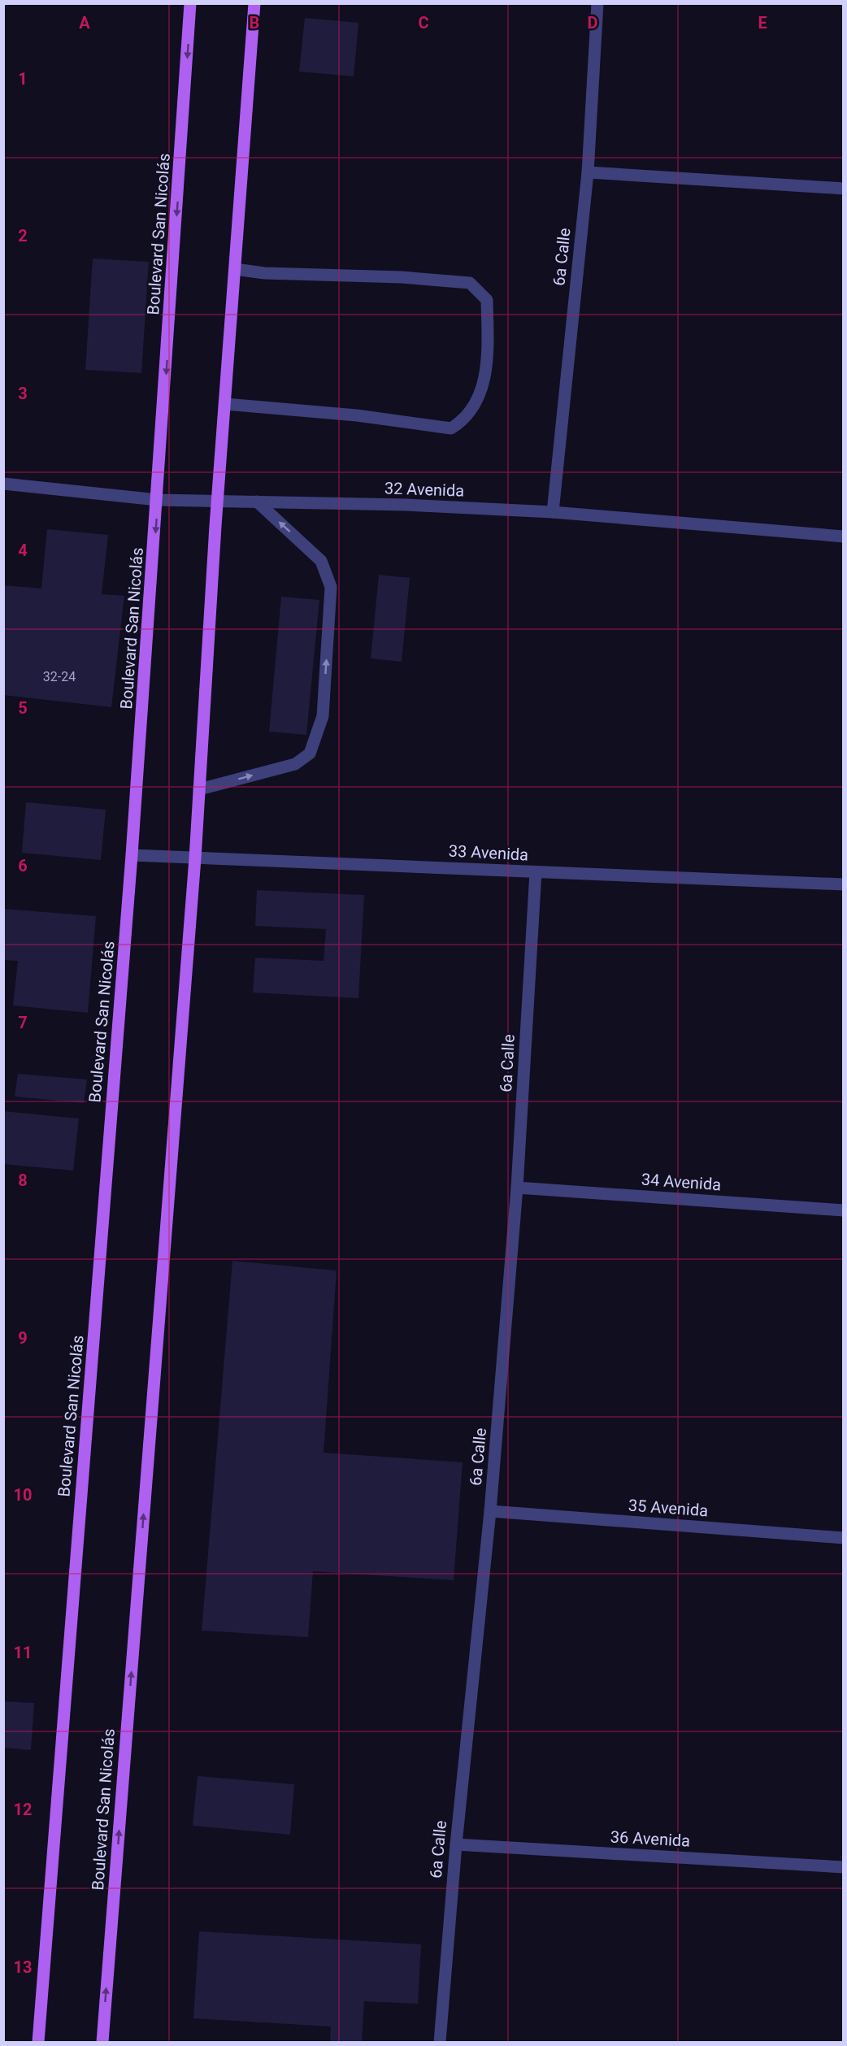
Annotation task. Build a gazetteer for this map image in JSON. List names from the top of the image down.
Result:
{
  "streets": {
    "main road": ["Boulevard San Nicolás"],
    "street": [
      "6a Calle",
      "32 Avenida",
      "33 Avenida",
      "34 Avenida",
      "35 Avenida",
      "36 Avenida"
    ]
  },
  "crossings": [
    ["Boulevard San Nicolás", "32 Avenida"],
    ["Boulevard San Nicolás", "33 Avenida"],
    ["6a Calle", "32 Avenida"],
    ["6a Calle", "33 Avenida"],
    ["6a Calle", "34 Avenida"],
    ["6a Calle", "35 Avenida"],
    ["6a Calle", "36 Avenida"]
  ],
  "house_numbers": ["32-24"],
  "grid": {
    "columns": [
      "A",
      "B",
      "C",
      "D",
      "E"
    ],
    "rows": [
      "1",
      "2",
      "3",
      "4",
      "5",
      "6",
      "7",
      "8",
      "9",
      "10",
      "11",
      "12",
      "13"
    ]
  }
}
